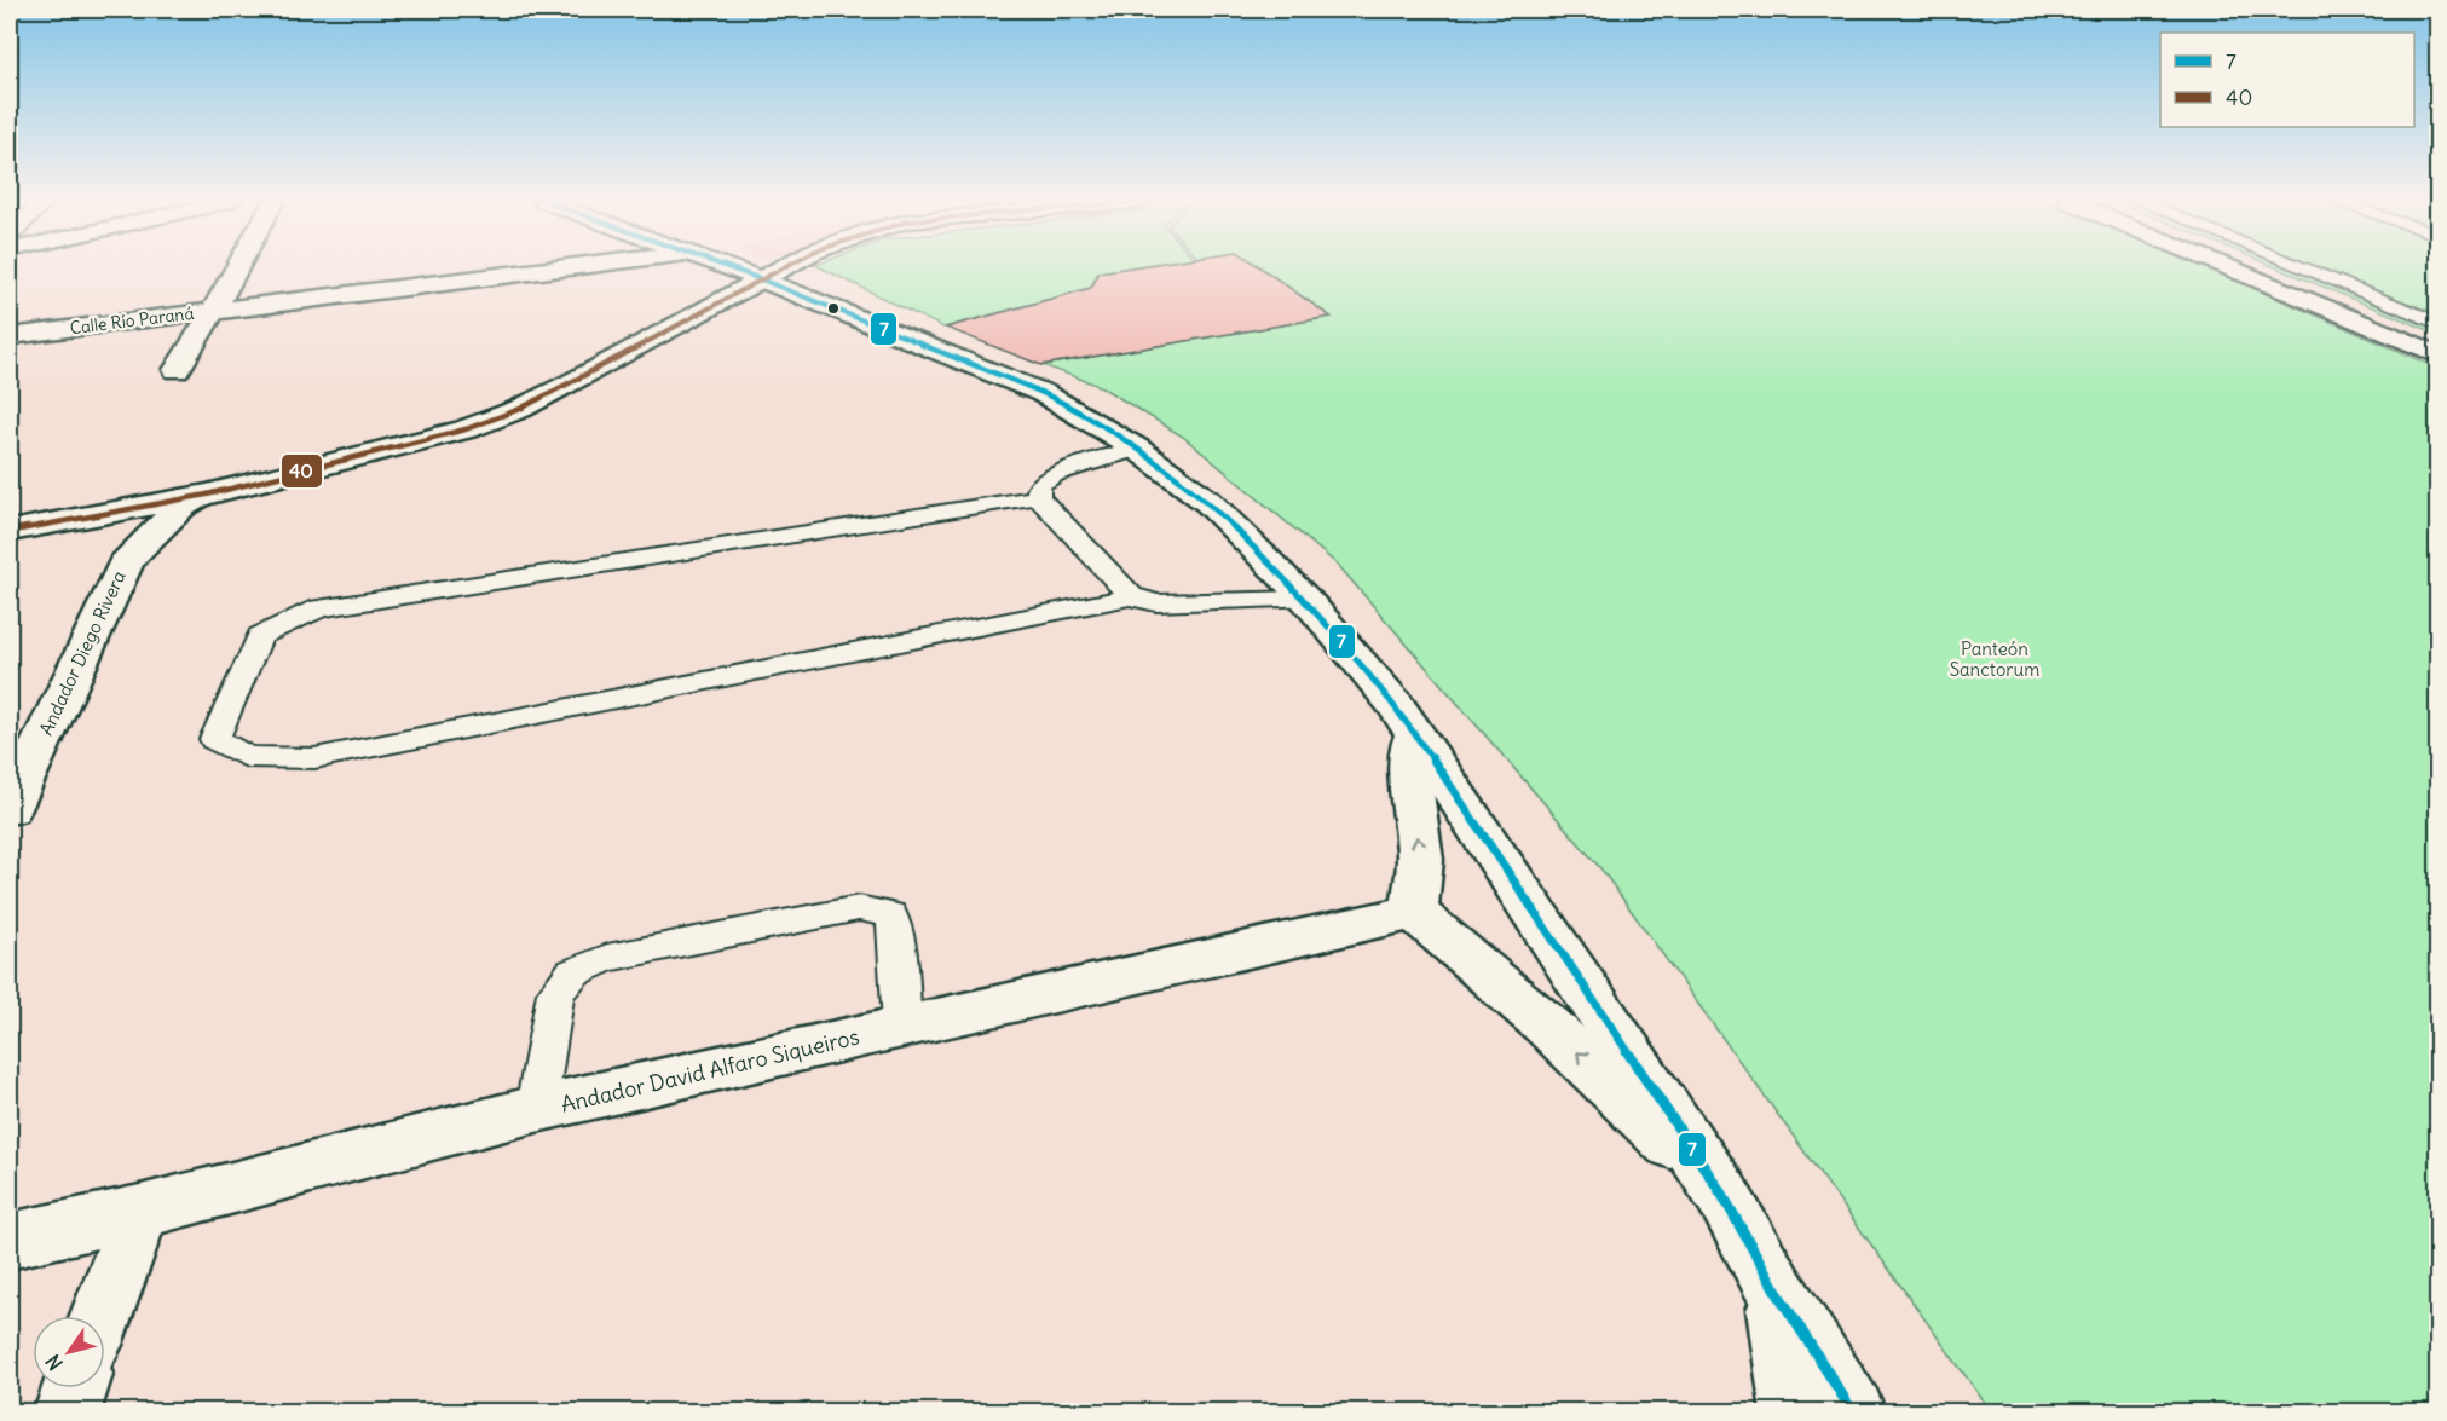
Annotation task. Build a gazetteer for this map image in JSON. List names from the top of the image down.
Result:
{
  "streets": {
    "street": ["Calle Río Paraná", "Andador Diego Rivera", "Andador David Alfaro Siqueiros"]
  },
  "parks": ["Panteón Sanctorum"],
  "lines": ["transit line 7", "transit line 40"],
  "legend": ["7", "40"],
  "north": "bottom left"
}
